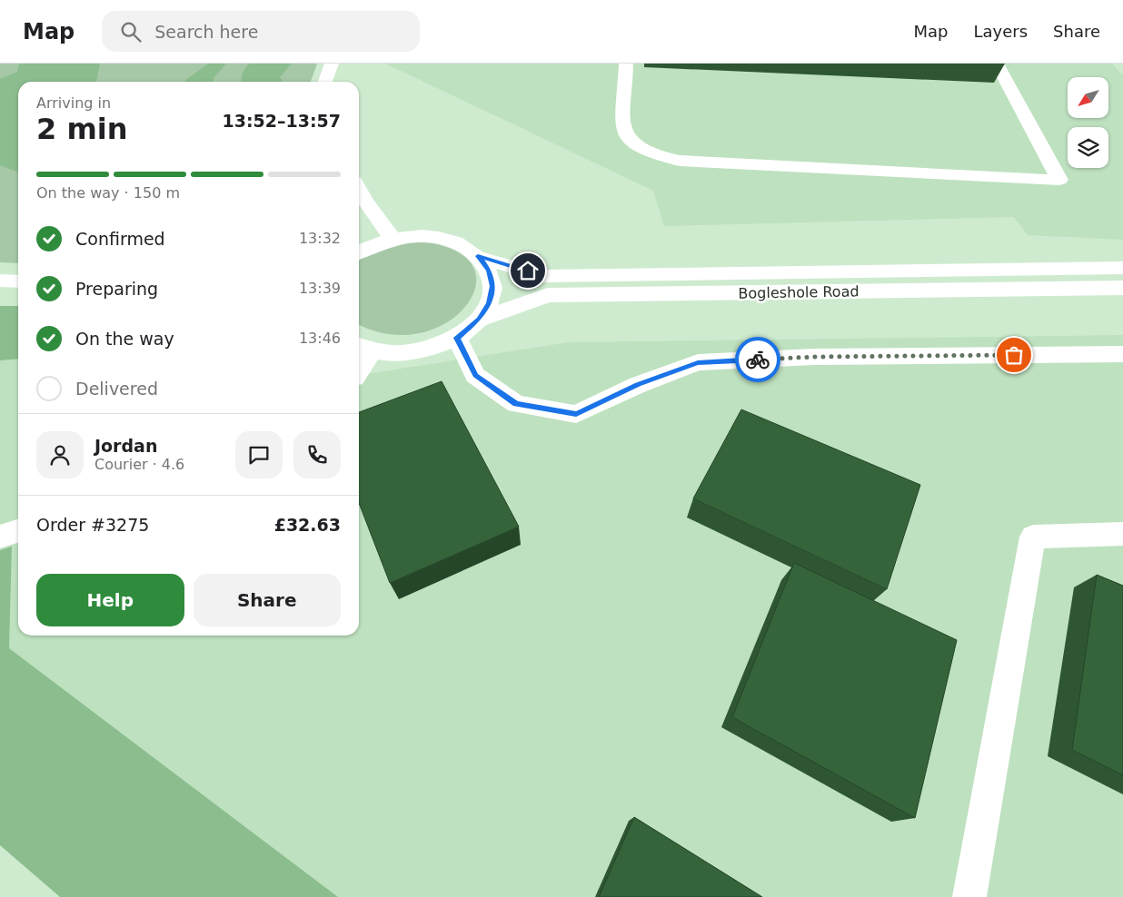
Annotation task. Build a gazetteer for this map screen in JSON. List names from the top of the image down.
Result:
{
  "streets": {
    "street": ["Bogleshole Road"]
  },
  "north": "bottom left",
  "page": {
    "header": "Map",
    "search": "Search here",
    "nav": ["Map", "Layers", "Share"],
    "heading": ["2 min", "Arriving in", "13:52–13:57"],
    "panel": [
      "Jordan",
      "Courier · 4.6",
      "Order #3275",
      "£32.63"
    ],
    "bar": "On the way · 150 m",
    "list": [
      ["Confirmed", "13:32"],
      ["Preparing", "13:39"],
      ["On the way", "13:46"],
      "Delivered"
    ],
    "buttons": ["Help", "Share"]
  }
}
